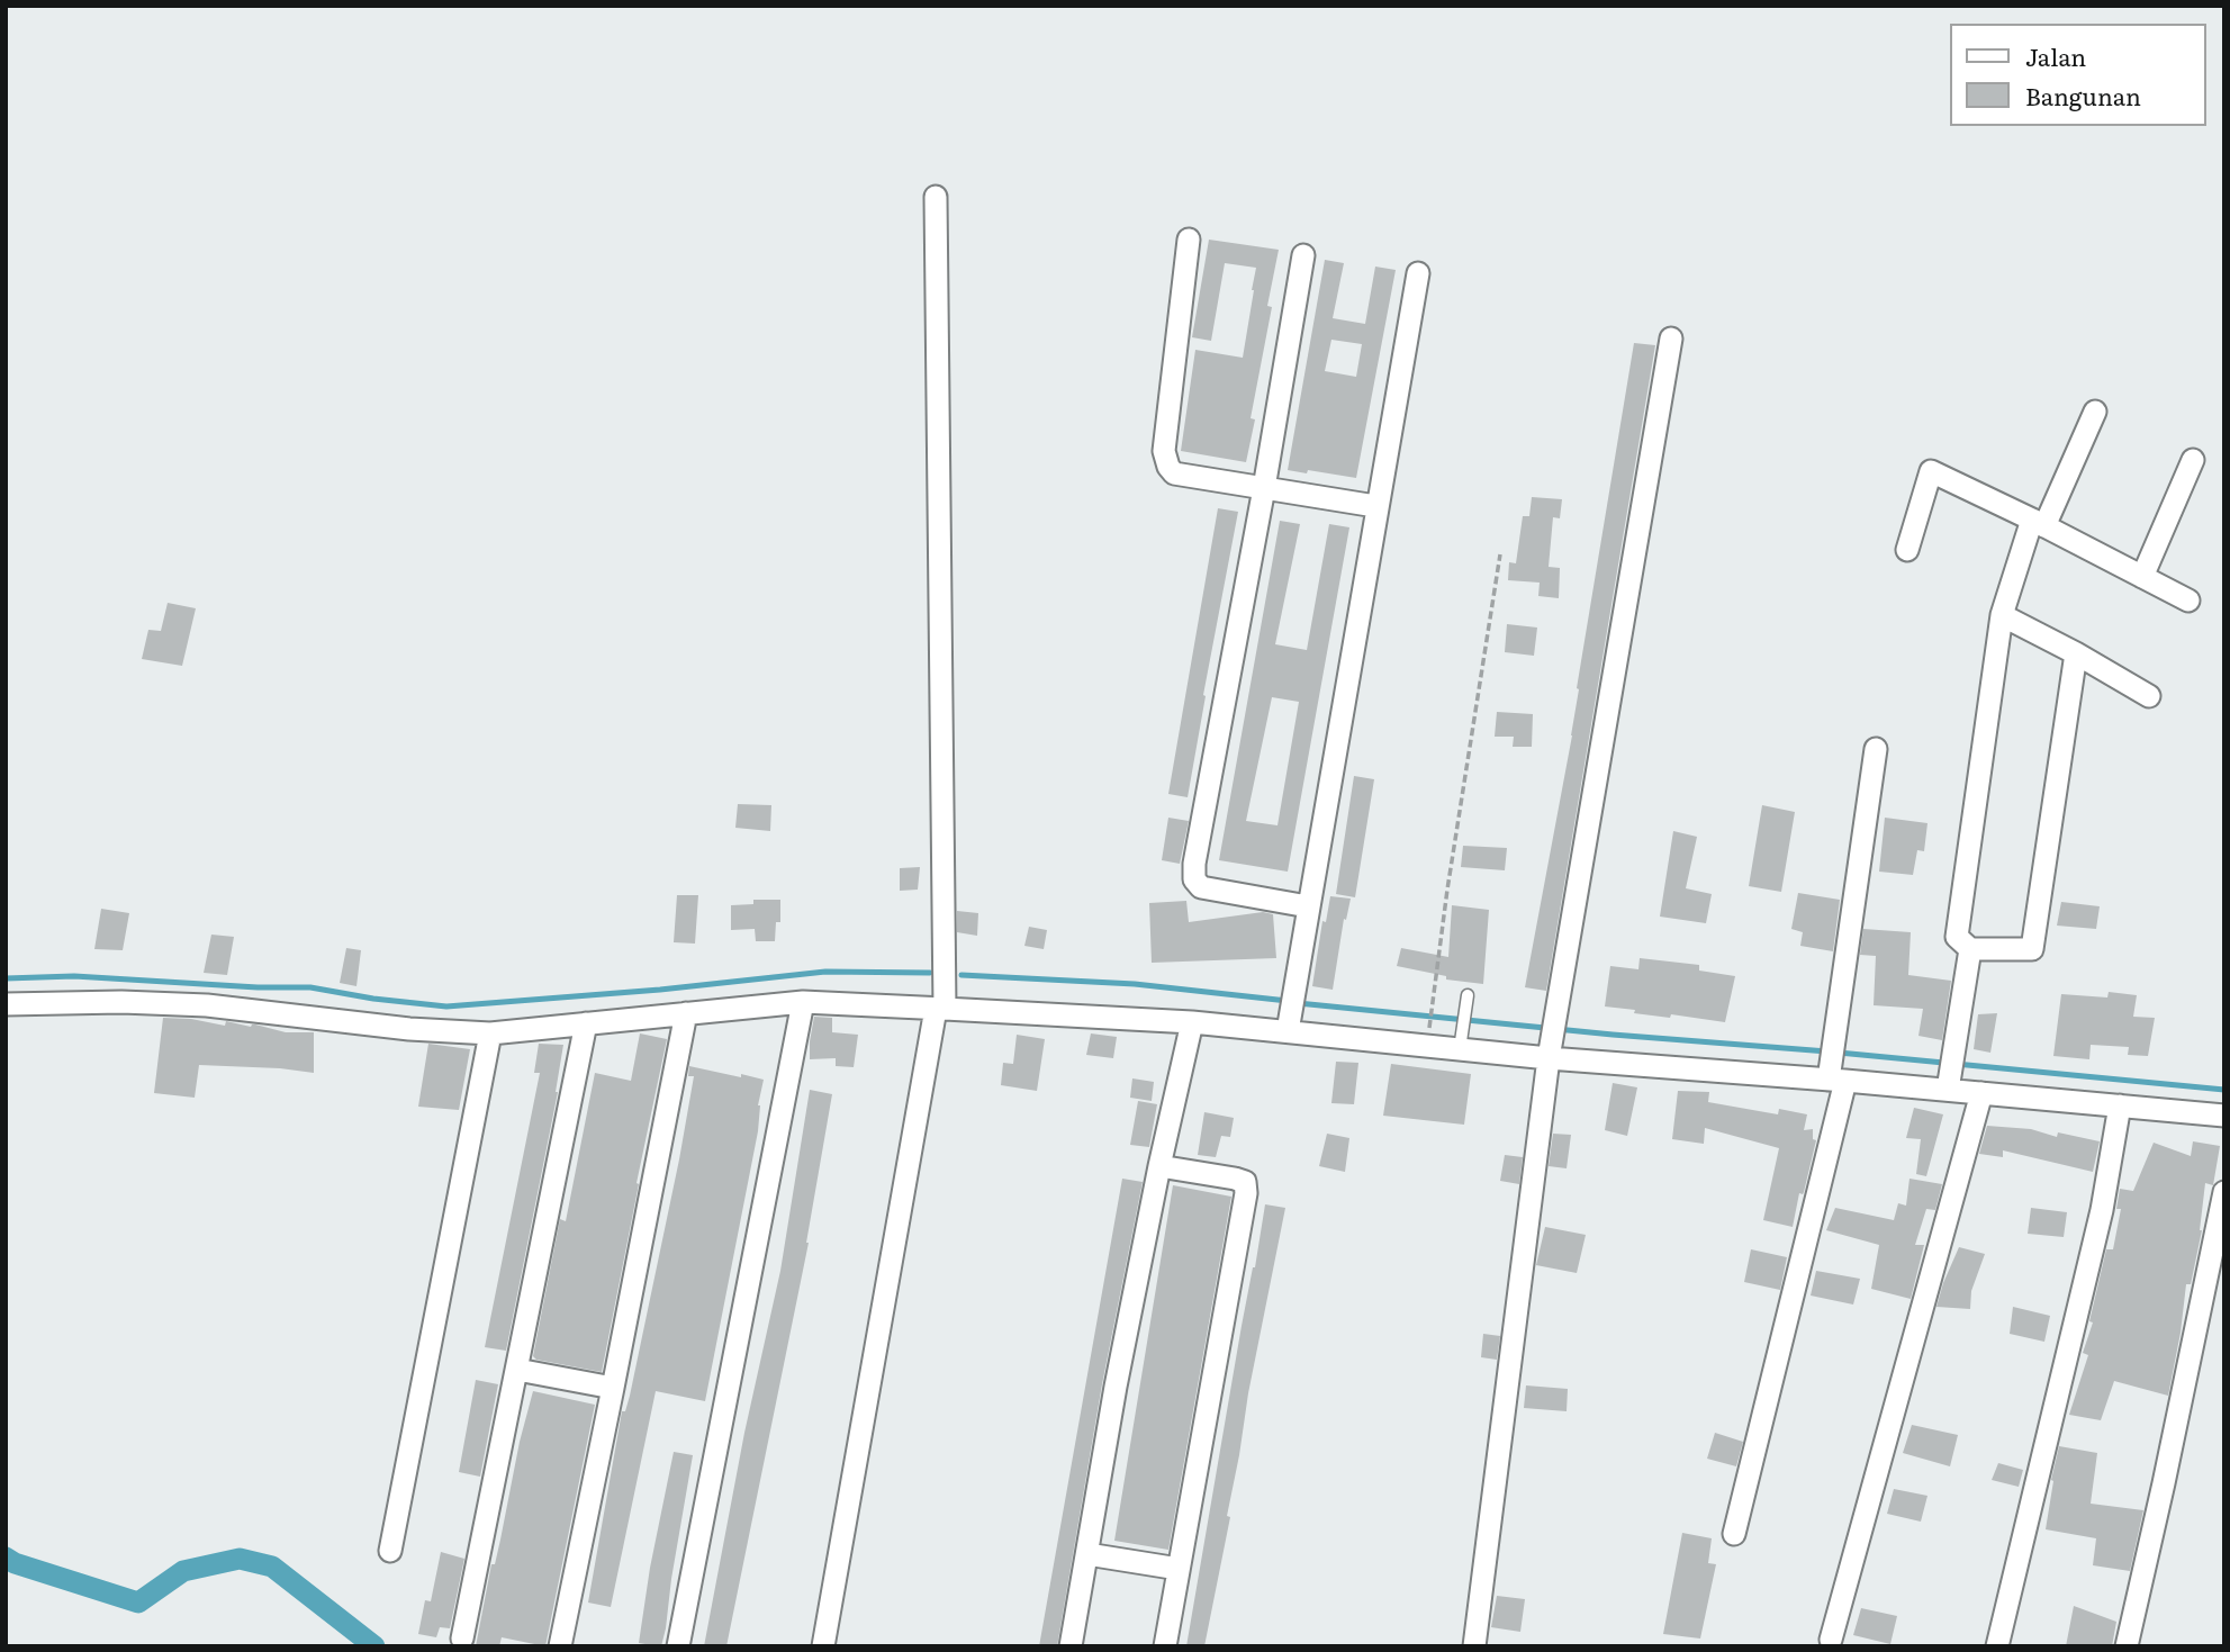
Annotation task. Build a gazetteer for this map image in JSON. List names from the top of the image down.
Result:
{
  "legend": ["Jalan", "Bangunan"]
}
